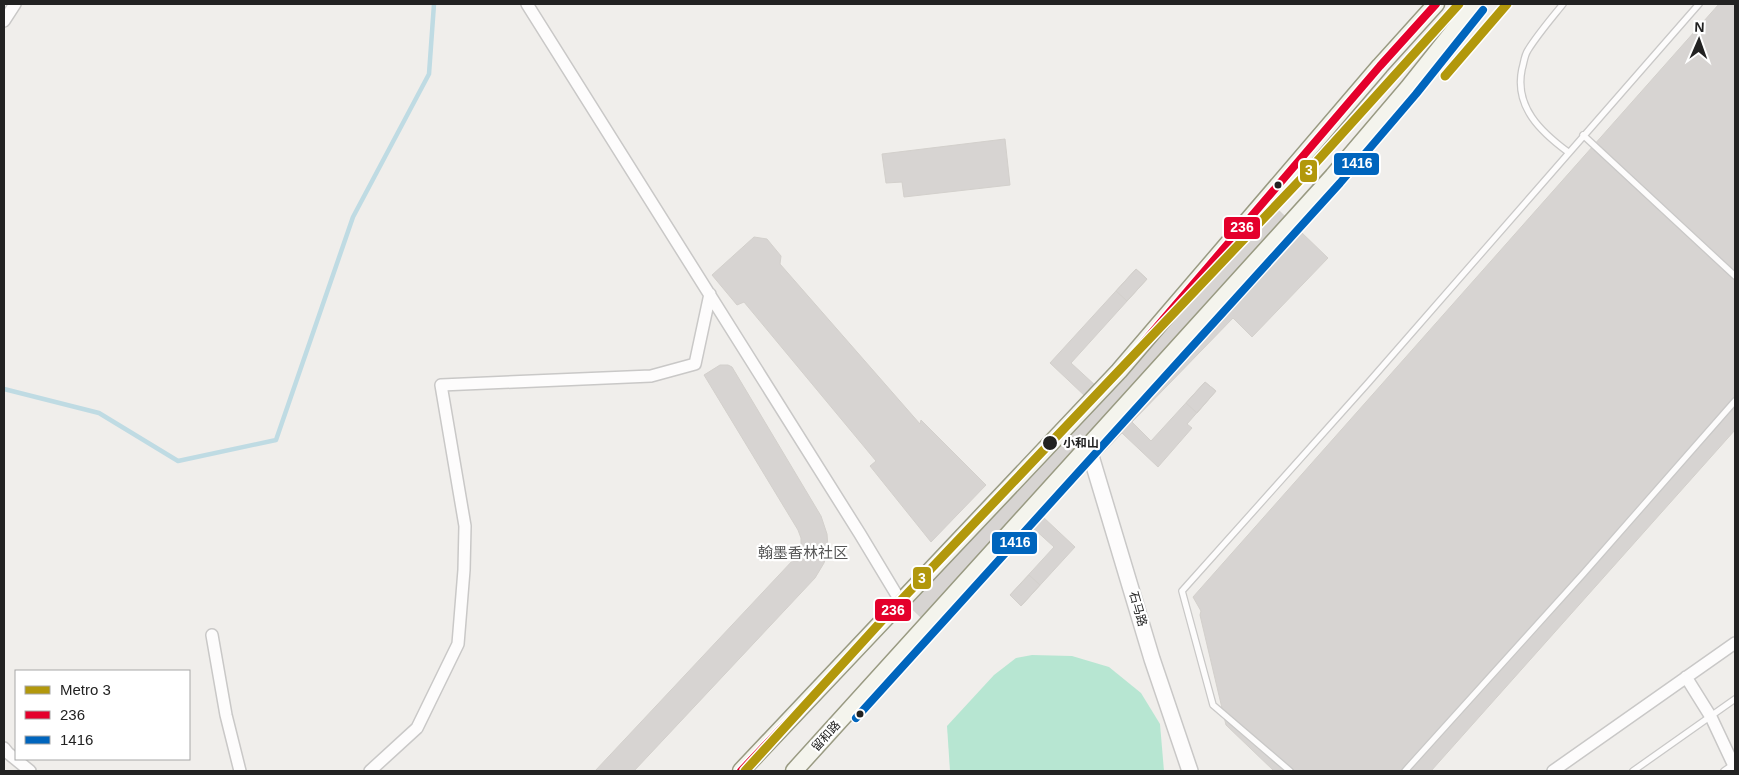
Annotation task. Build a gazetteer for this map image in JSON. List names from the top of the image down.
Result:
{
  "streets": {
    "main road": ["留和路"],
    "street": ["石马路"]
  },
  "crossings": [
    ["石马路", "留和路"]
  ],
  "districts": ["翰墨香林社区"],
  "places": ["小和山"],
  "lines": ["metro line 3", "transit line 236", "transit line 1416"],
  "legend": ["Metro 3", "236", "1416"],
  "north": "top"
}
